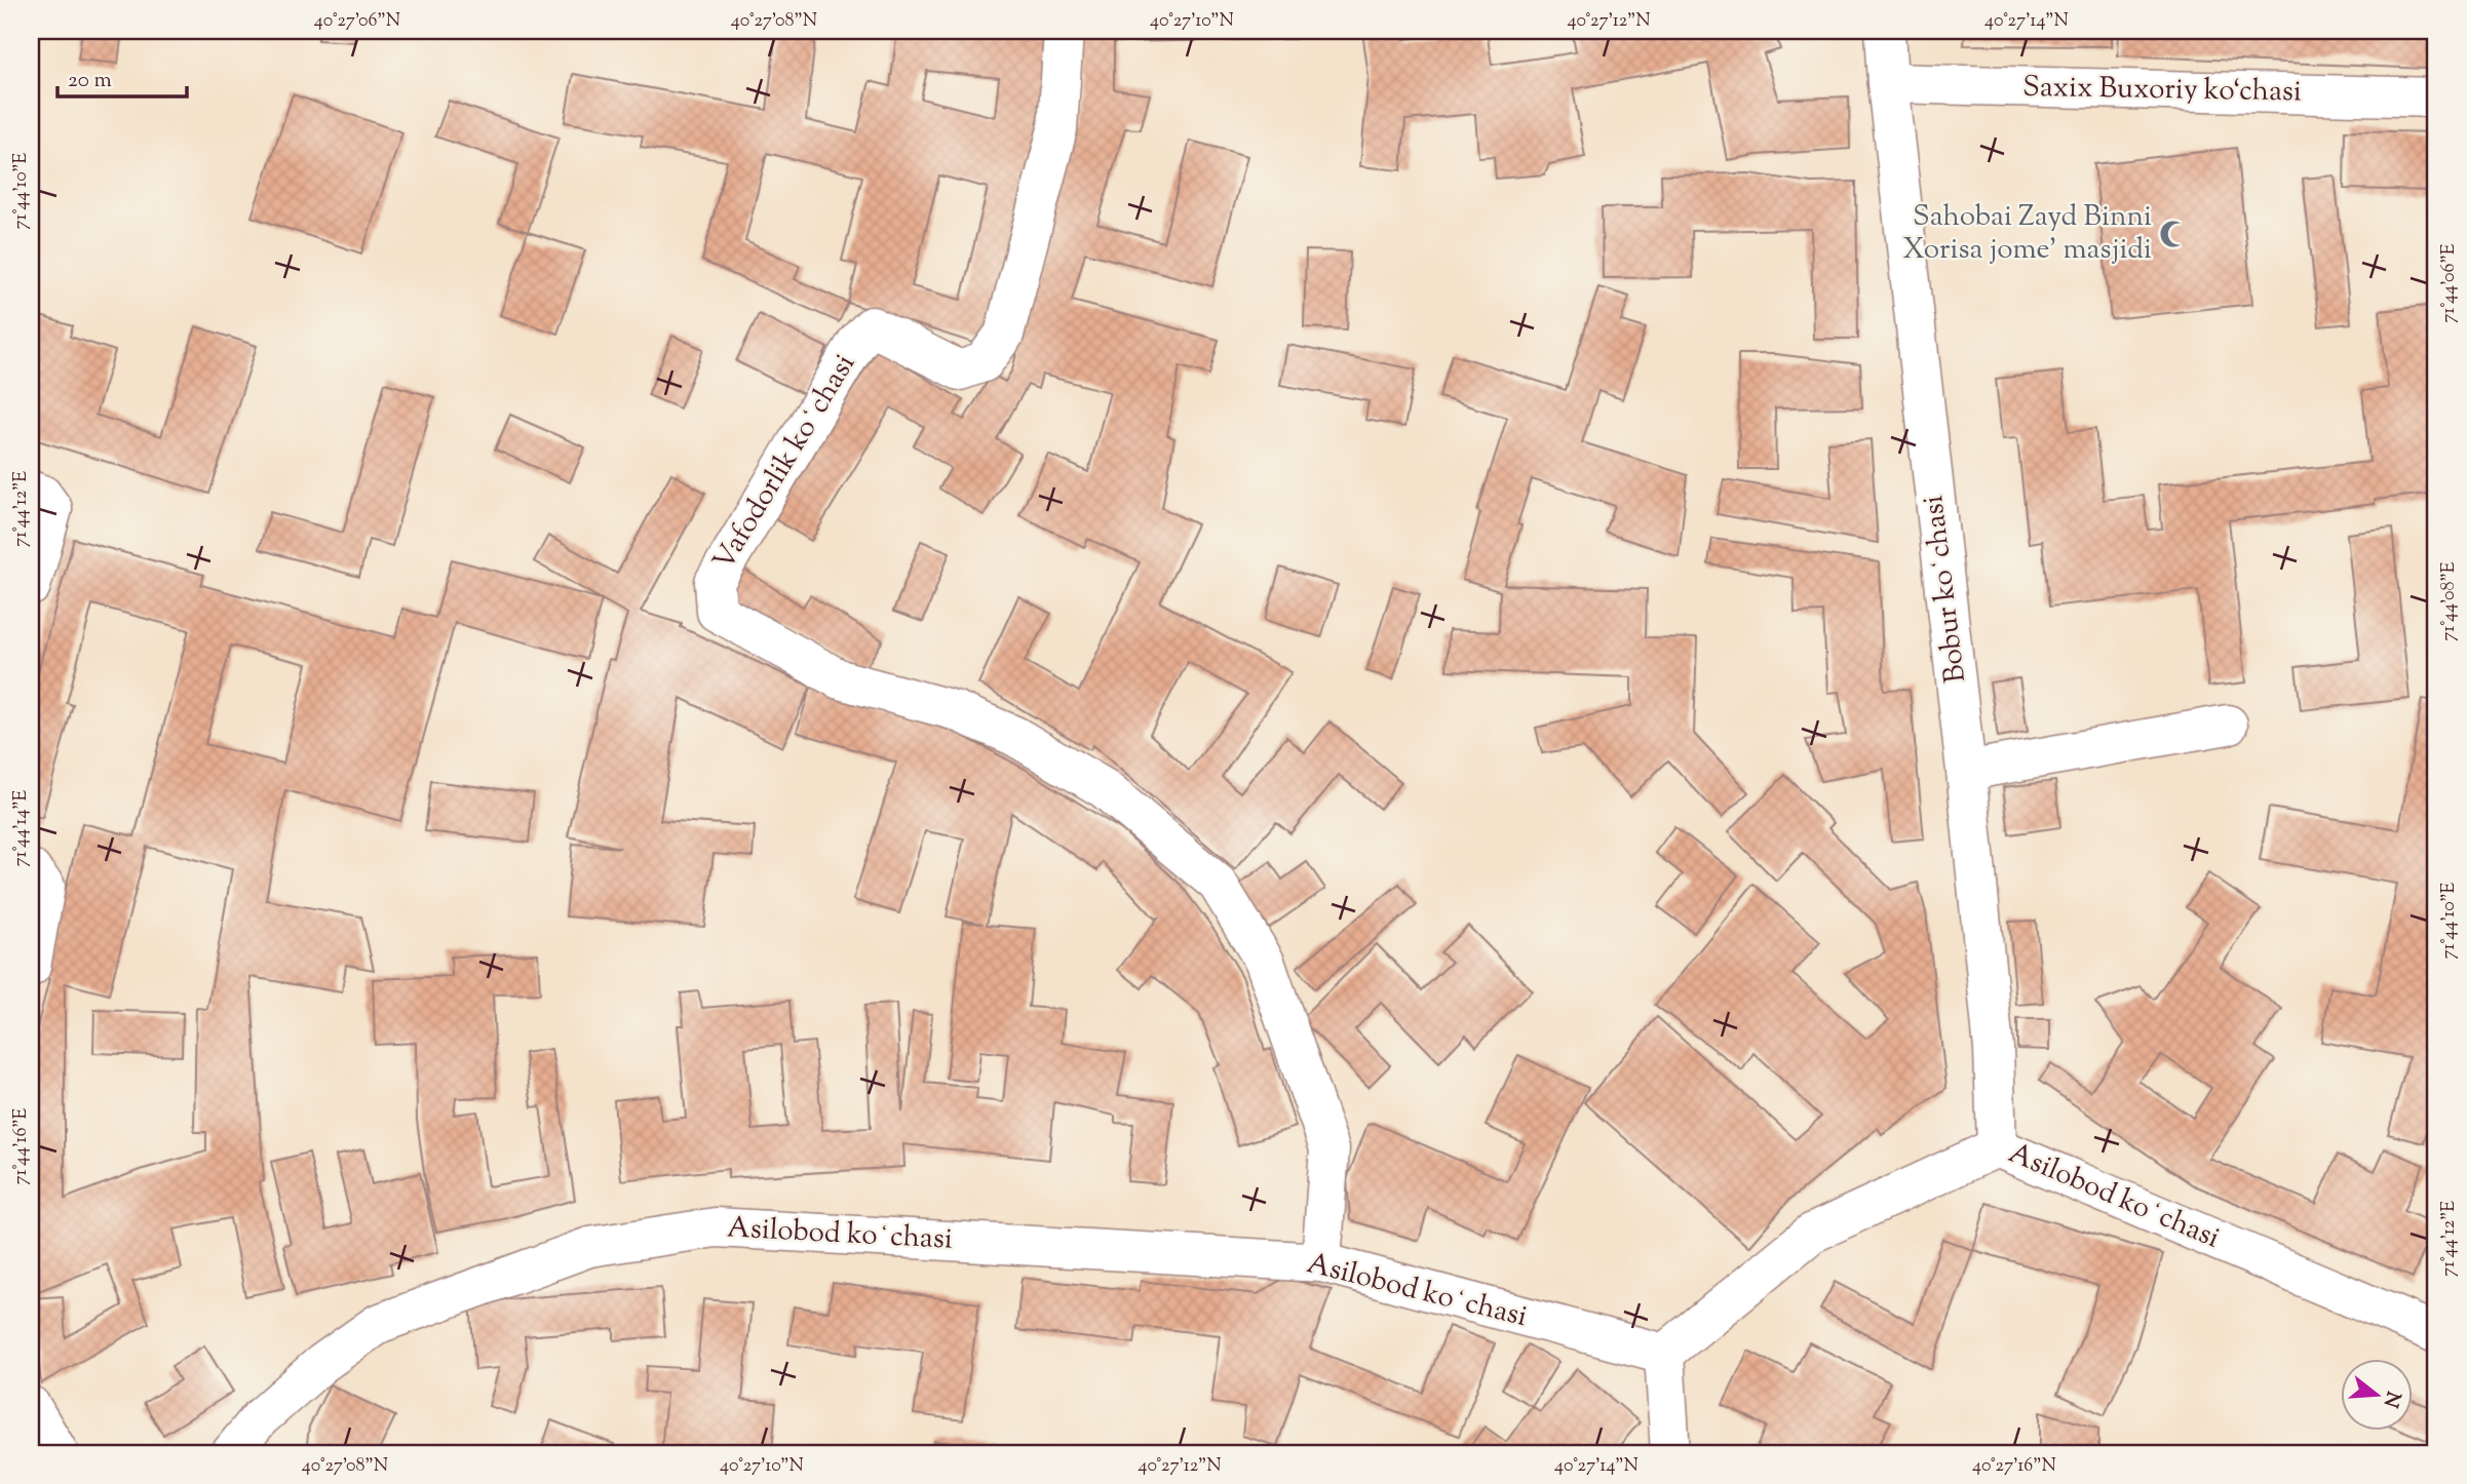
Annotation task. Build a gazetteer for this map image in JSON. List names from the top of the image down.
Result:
{
  "streets": {
    "street": [
      "Saxix Buxoriy ko‘chasi",
      "Vafodorlik koʻchasi",
      "Bobur koʻchasi",
      "Asilobod koʻchasi"
    ]
  },
  "crossings": [
    ["Saxix Buxoriy ko‘chasi", "Bobur koʻchasi"],
    ["Vafodorlik koʻchasi", "Asilobod koʻchasi"],
    ["Bobur koʻchasi", "Asilobod koʻchasi"]
  ],
  "places": {
    "mosque": ["Sahobai Zayd Binni Xorisa jome' masjidi"]
  },
  "scale_bar": "20 m",
  "north": "right",
  "coordinates": [
    "40°27'06\"N",
    "40°27'08\"N",
    "40°27'10\"N",
    "40°27'12\"N",
    "40°27'14\"N",
    "71°44'10\"E",
    "71°44'06\"E",
    "71°44'12\"E",
    "71°44'08\"E",
    "71°44'14\"E",
    "71°44'16\"E",
    "40°27'16\"N"
  ]
}
